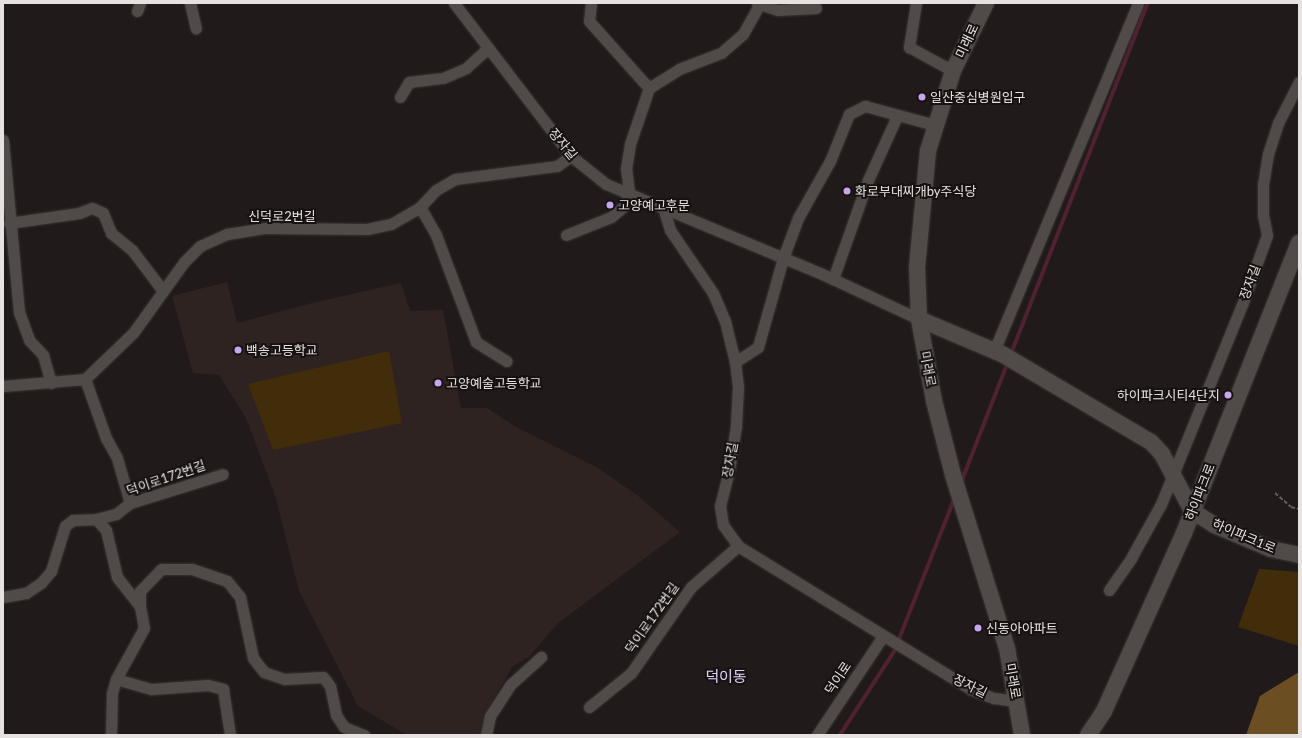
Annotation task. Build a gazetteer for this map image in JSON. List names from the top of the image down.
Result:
{
  "streets": {
    "street": [
      "미래로",
      "장자길",
      "신덕로2번길",
      "덕이로172번길",
      "하이파크로",
      "하이파크1로",
      "덕이로"
    ]
  },
  "crossings": [
    ["미래로", "장자길"],
    ["장자길", "신덕로2번길"],
    ["장자길", "덕이로172번길"],
    ["장자길", "덕이로"],
    ["하이파크로", "하이파크1로"]
  ],
  "districts": ["덕이동"],
  "places": [
    "일산중심병원입구",
    "화로부대찌개by주식당",
    "고양예고후문",
    "백송고등학교",
    "고양예술고등학교",
    "하이파크시티4단지",
    "신동아아파트"
  ]
}
